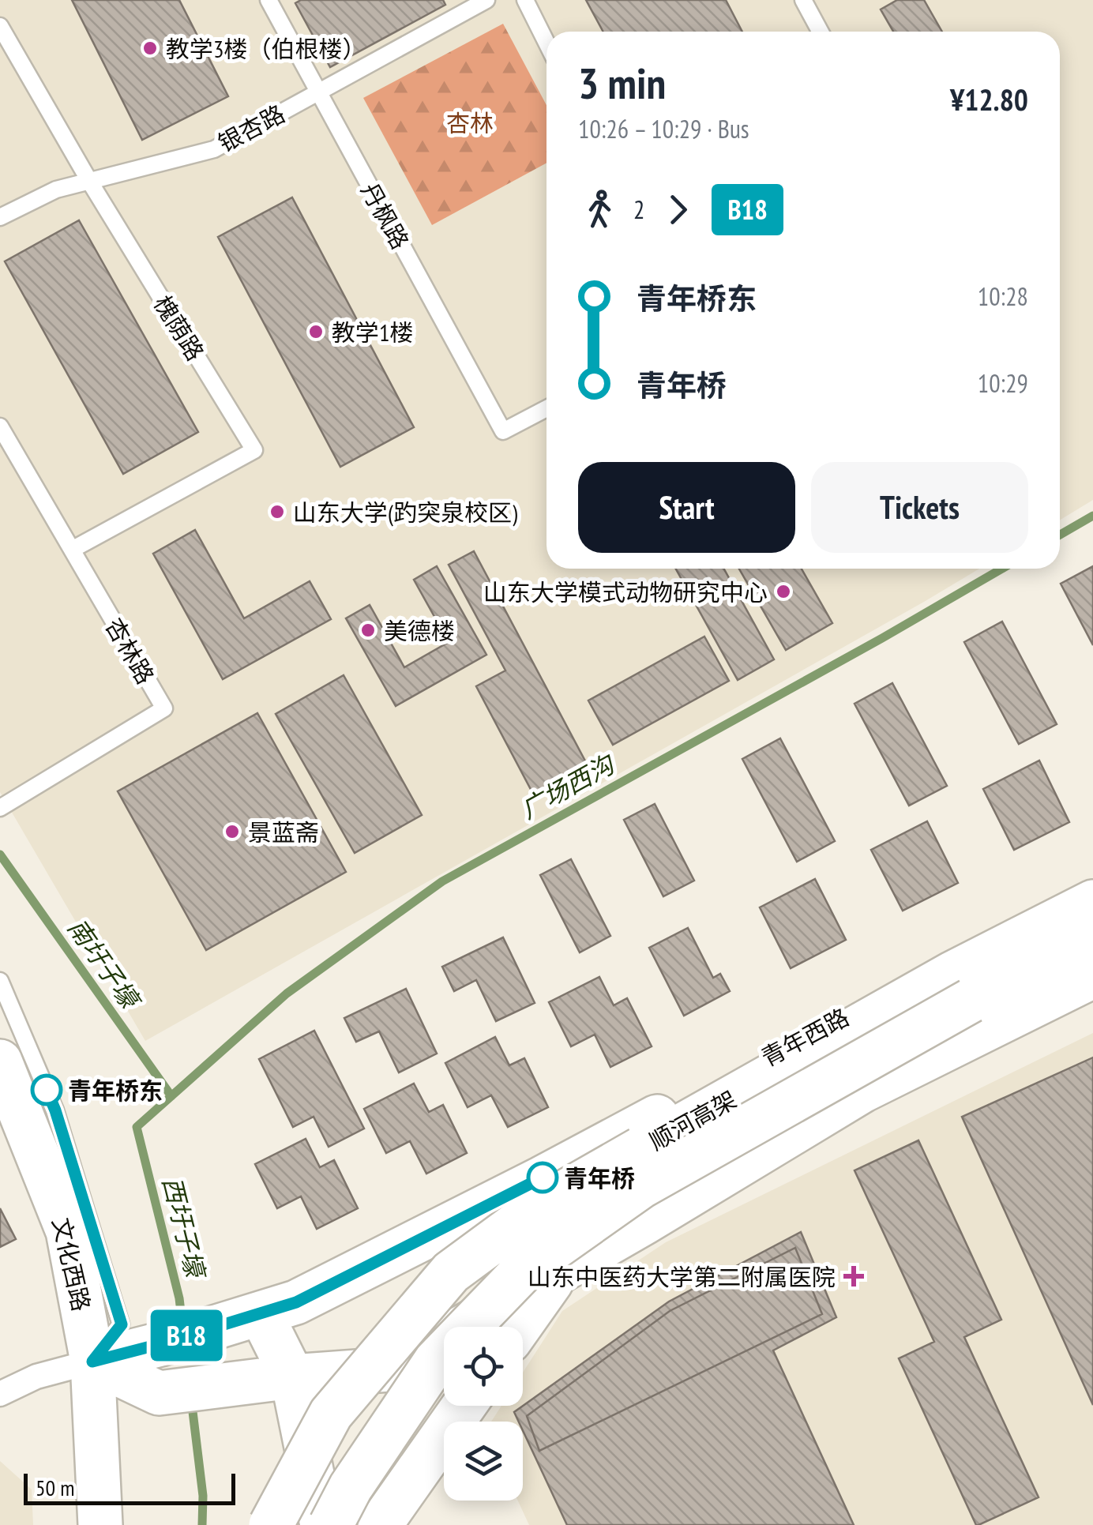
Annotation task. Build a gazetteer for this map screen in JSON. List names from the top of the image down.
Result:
{
  "streets": {
    "main road": ["青年西路", "顺河高架", "文化西路"],
    "lane": [
      "银杏路",
      "丹枫路",
      "槐荫路",
      "杏林路"
    ]
  },
  "crossings": [
    ["银杏路", "丹枫路"],
    ["银杏路", "槐荫路"],
    ["槐荫路", "杏林路"]
  ],
  "water": ["广场西沟", "南圩子壕", "西圩子壕"],
  "parks": ["杏林"],
  "places": {
    "other": [
      "教学3楼（伯根楼）",
      "教学1楼",
      "山东大学(趵突泉校区)",
      "山东大学模式动物研究中心",
      "美德楼",
      "景蓝斋",
      "青年桥东",
      "青年桥"
    ],
    "health": ["山东中医药大学第二附属医院"]
  },
  "lines": ["bus line B18"],
  "scale_bar": "50 m",
  "page": {
    "on_map": "B18",
    "heading": ["3 min", "10:26 – 10:29 · Bus", "¥12.80"],
    "legs": ["2", "B18"],
    "list": [
      {
        "name": "青年桥东",
        "value": "10:28"
      },
      {
        "name": "青年桥",
        "value": "10:29"
      }
    ],
    "buttons": ["Start", "Tickets"],
    "scale": "50 m"
  }
}
